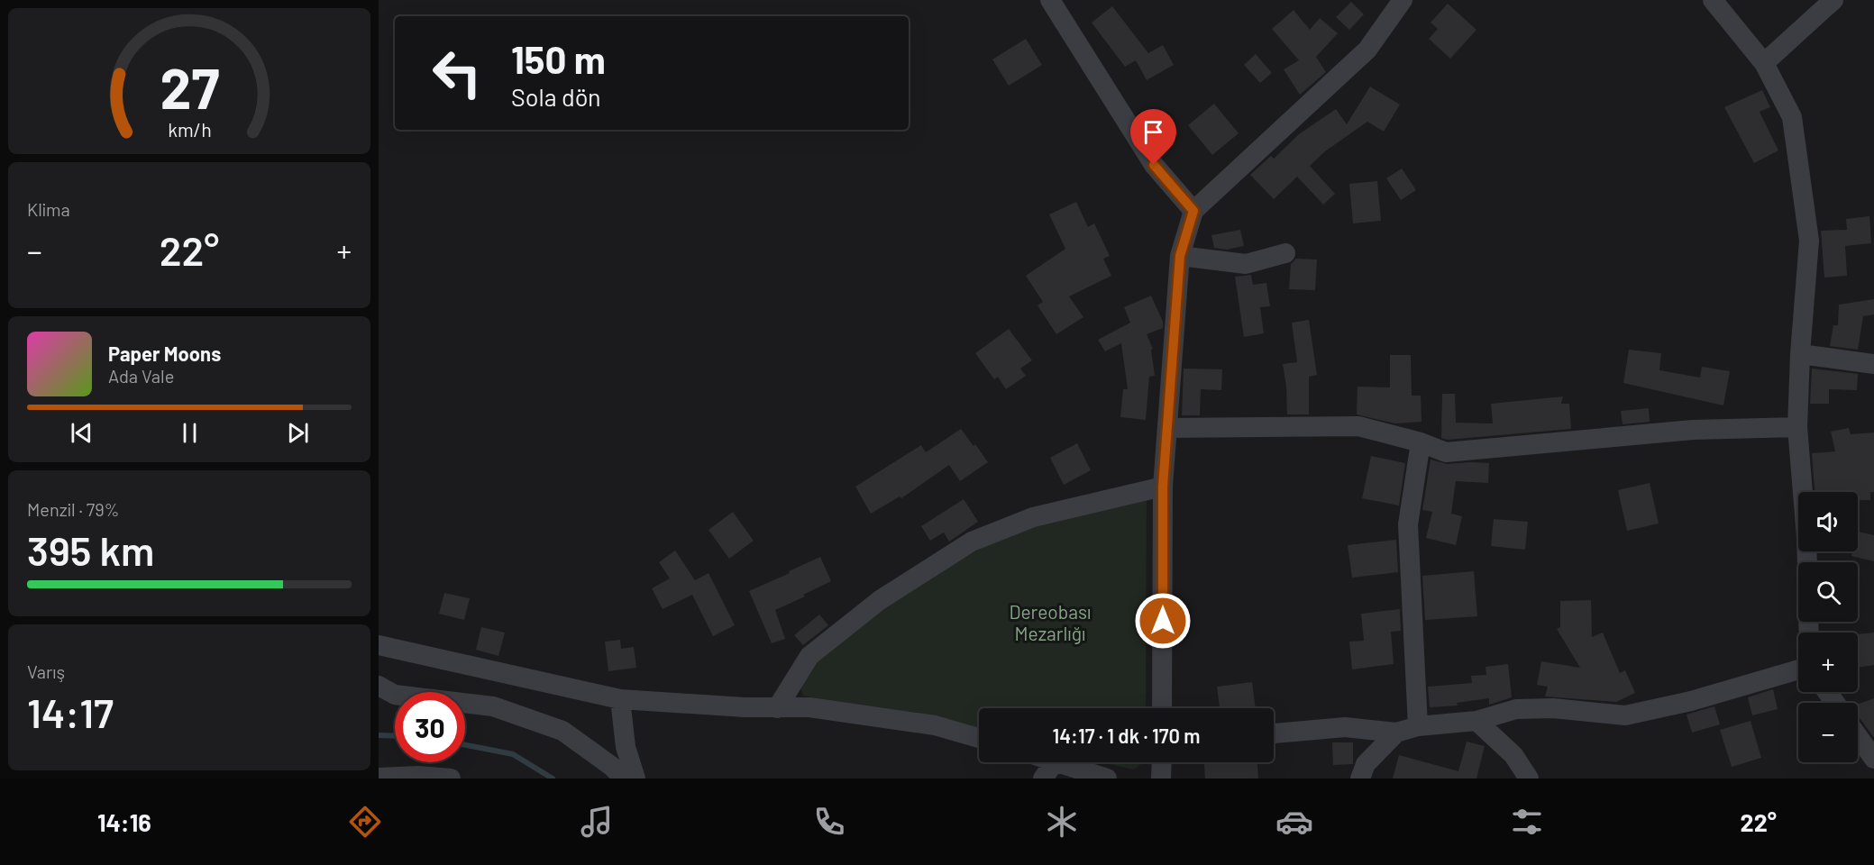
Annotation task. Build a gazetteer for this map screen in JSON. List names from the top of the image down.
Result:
{
  "parks": ["Dereobası Mezarlığı"],
  "page": {
    "turn": ["150 m", "Sola dön"],
    "tile": [
      "Klima",
      ["Menzil · 79%", "395 km"],
      ["Varış", "14:17"]
    ],
    "heat": ["−", "22°", "+"],
    "song": ["Paper Moons", "Ada Vale"],
    "map_buttons": ["+", "−"],
    "limit": "30",
    "trip": "14:17 · 1 dk · 170 m",
    "tabs": ["14:16", "22°"],
    "gauge": ["27", "km/h"]
  }
}
